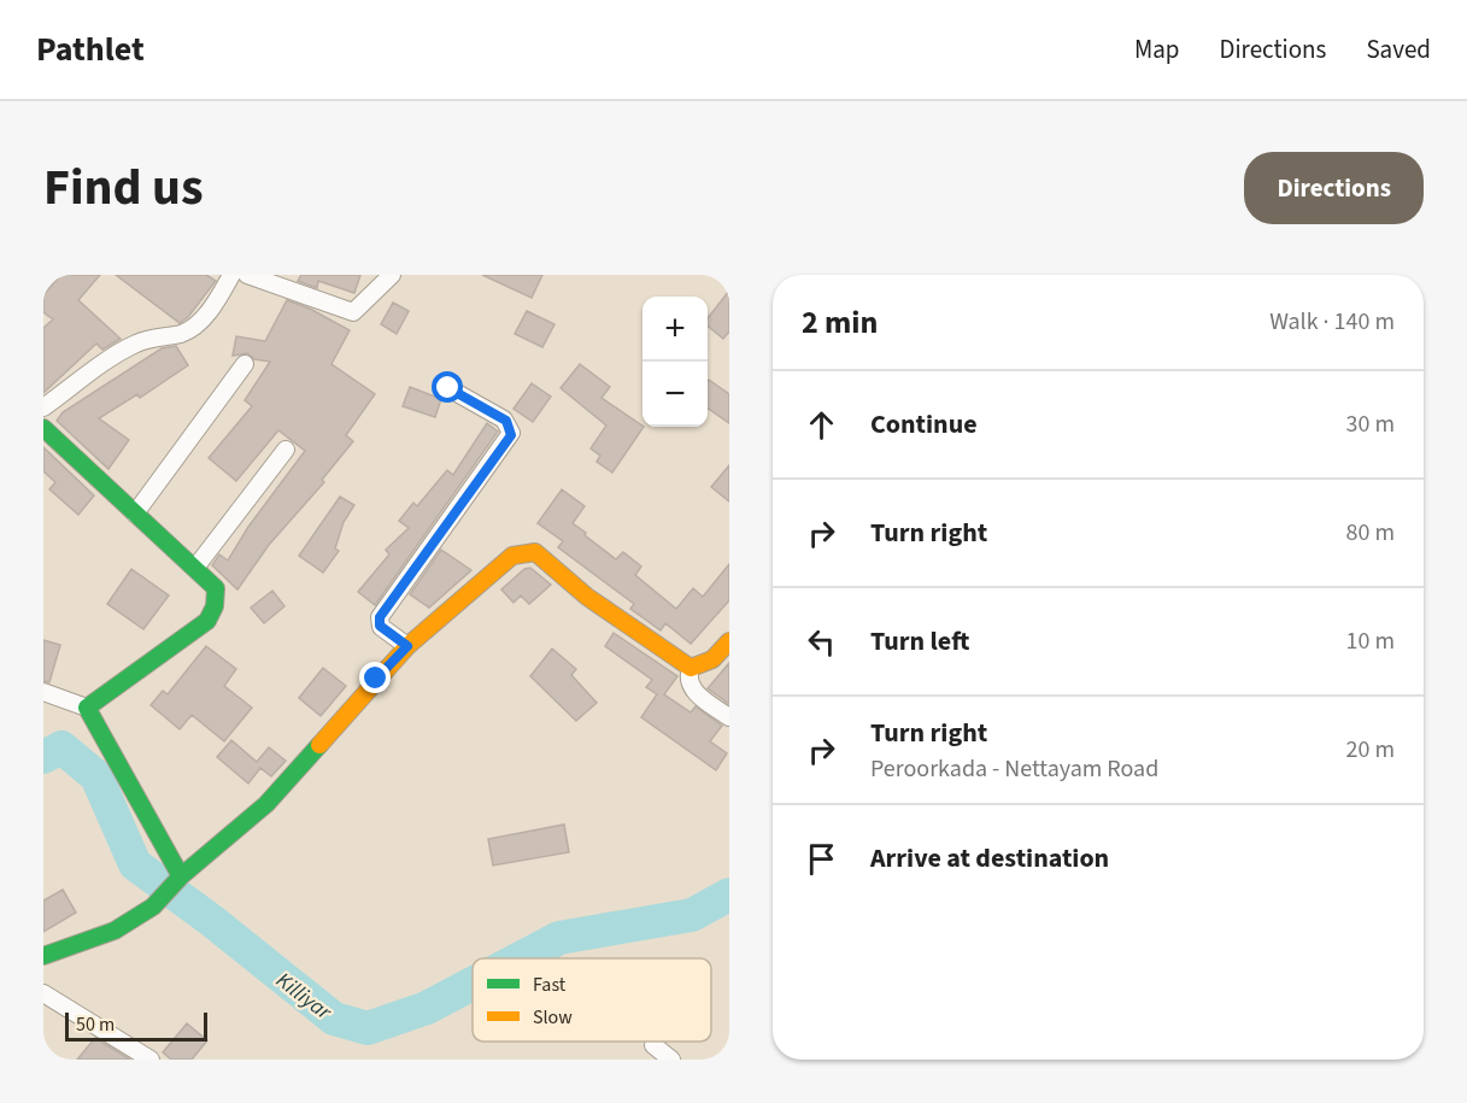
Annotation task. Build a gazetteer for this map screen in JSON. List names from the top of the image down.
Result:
{
  "water": ["Killiyar"],
  "legend": ["Fast", "Slow"],
  "scale_bar": "50 m",
  "page": {
    "header": "Pathlet",
    "nav": ["Map", "Directions", "Saved"],
    "title": "Find us",
    "buttons": "Directions",
    "heading": ["2 min", "Walk · 140 m"],
    "map_buttons": ["+", "−"],
    "list": [
      ["Continue", "30 m"],
      ["Turn right", "80 m"],
      ["Turn left", "10 m"],
      ["Turn right", "Peroorkada - Nettayam Road", "20 m"],
      "Arrive at destination"
    ],
    "scale": "50 m"
  }
}
